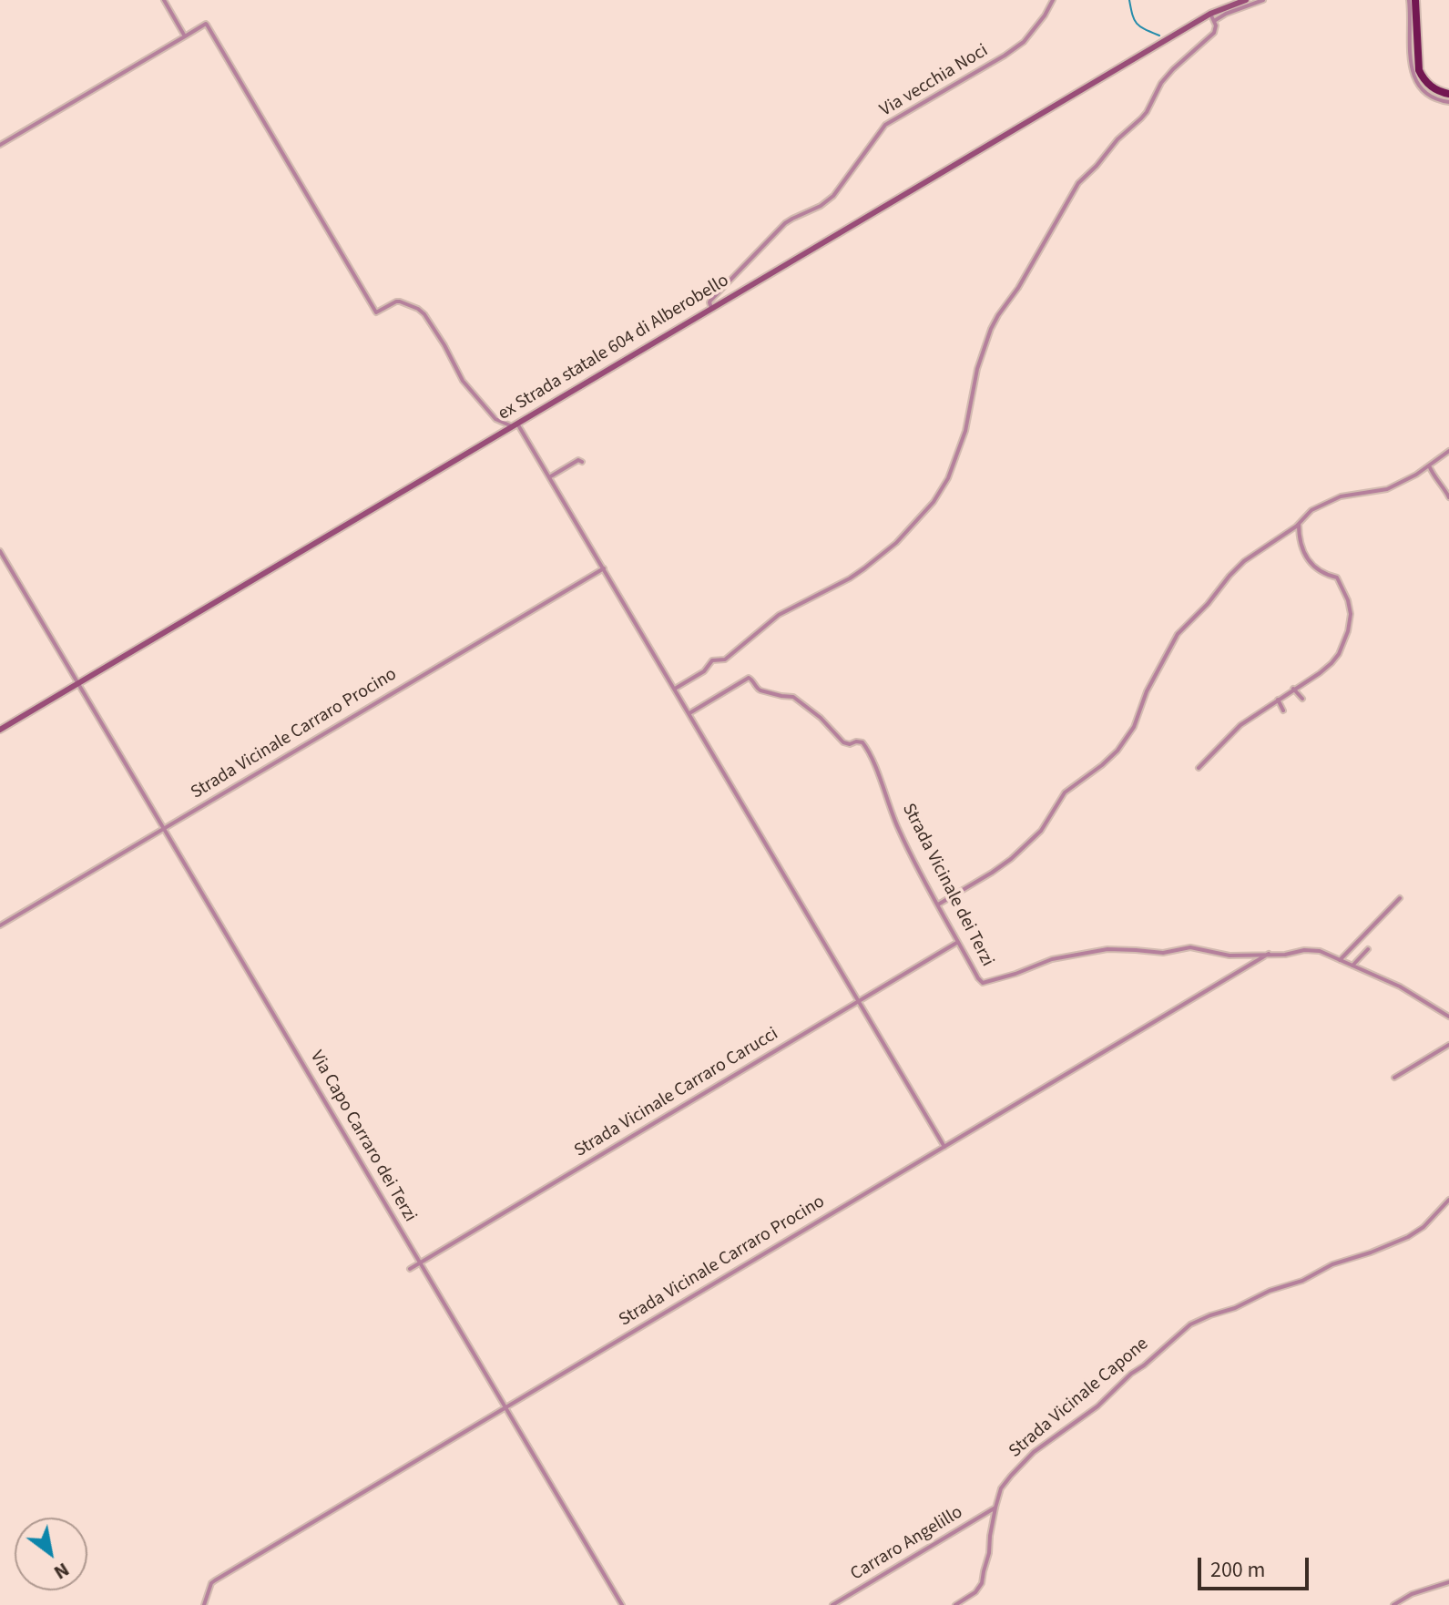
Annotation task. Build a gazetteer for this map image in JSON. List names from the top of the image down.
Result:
{
  "streets": {
    "main road": ["ex Strada statale 604 di Alberobello"],
    "street": [
      "Via vecchia Noci",
      "Strada Vicinale Carraro Procino",
      "Strada Vicinale dei Terzi",
      "Strada Vicinale Carraro Carucci",
      "Via Capo Carraro dei Terzi",
      "Strada Vicinale Capone",
      "Carraro Angelillo"
    ]
  },
  "crossings": [
    ["Via vecchia Noci", "ex Strada statale 604 di Alberobello"],
    ["ex Strada statale 604 di Alberobello", "Via Capo Carraro dei Terzi"],
    ["Strada Vicinale Carraro Procino", "Strada Vicinale dei Terzi"],
    ["Strada Vicinale Carraro Procino", "Via Capo Carraro dei Terzi"],
    ["Strada Vicinale dei Terzi", "Strada Vicinale Carraro Carucci"],
    ["Strada Vicinale Carraro Carucci", "Via Capo Carraro dei Terzi"],
    ["Strada Vicinale Capone", "Carraro Angelillo"]
  ],
  "scale_bar": "200 m",
  "north": "bottom right"
}
